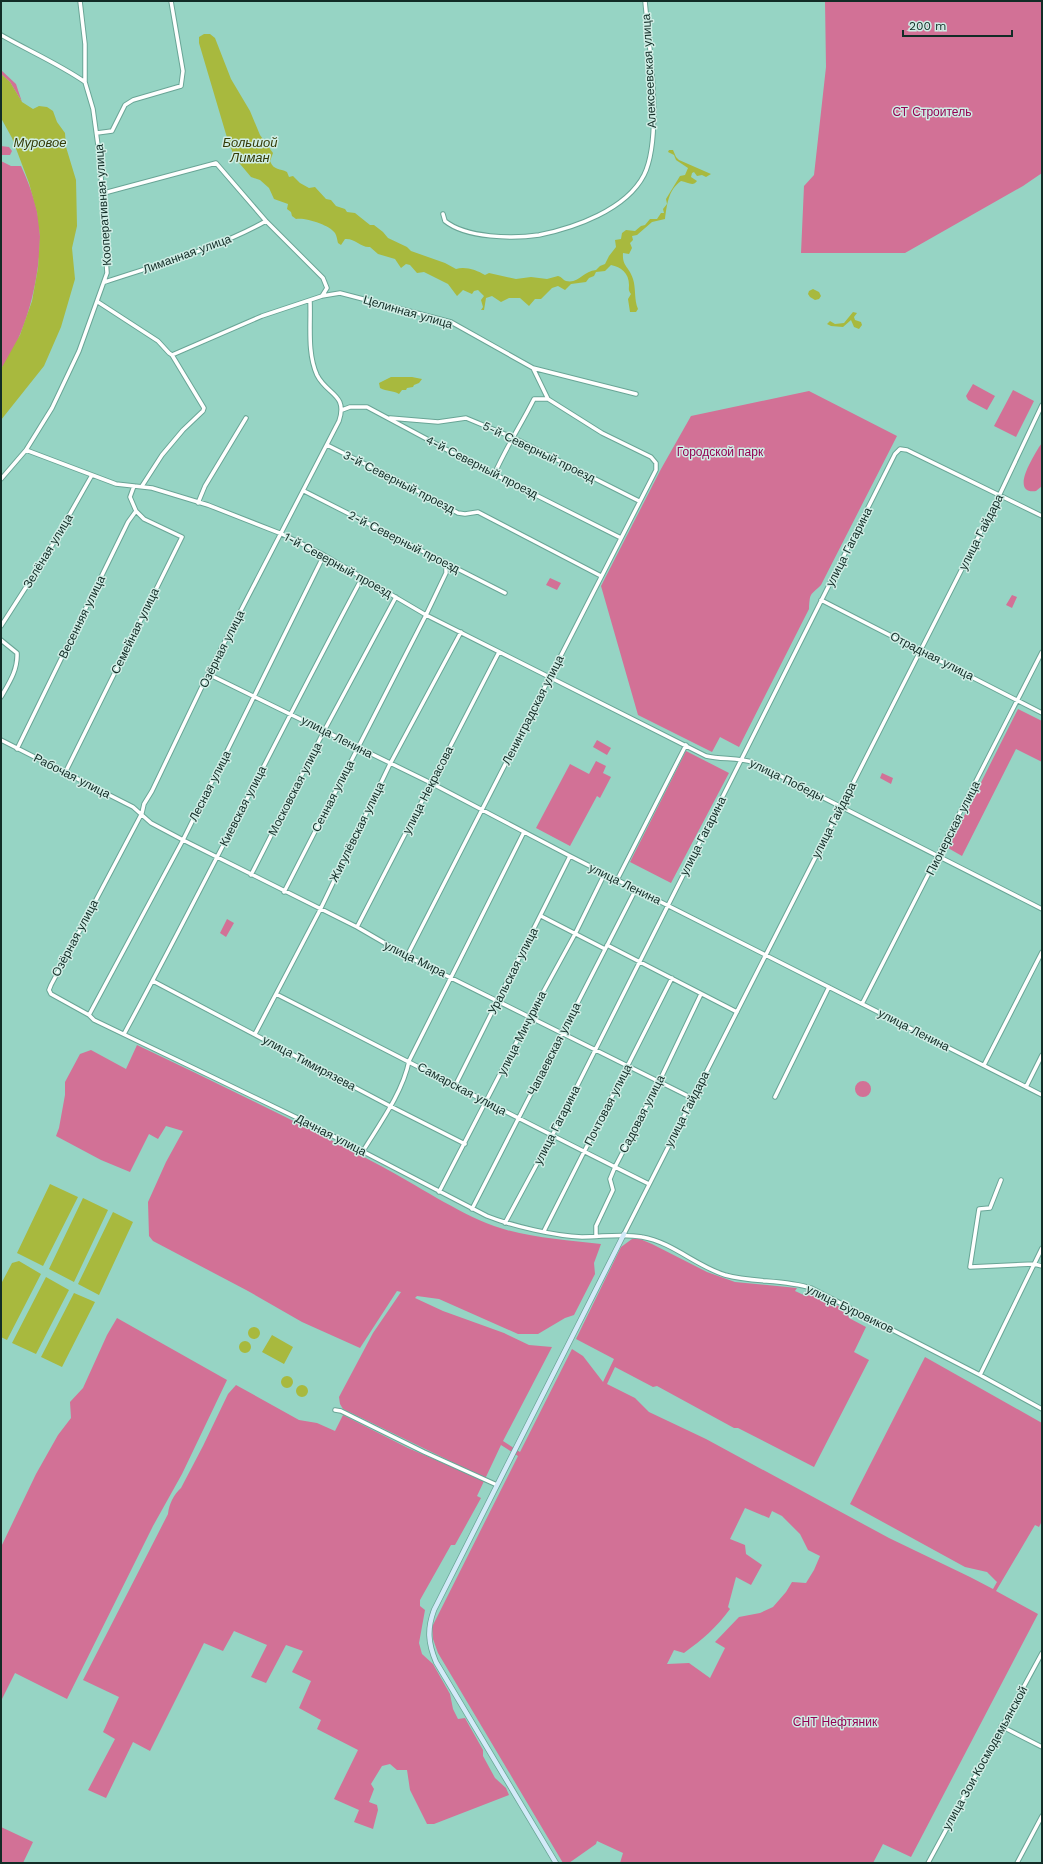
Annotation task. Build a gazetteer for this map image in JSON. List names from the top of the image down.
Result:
{
  "streets": {
    "street": [
      "Алексеевская улица",
      "Кооперативная улица",
      "Лиманная улица",
      "Целинная улица",
      "5-й Северный проезд",
      "4-й Северный проезд",
      "3-й Северный проезд",
      "улица Гайдара",
      "2-й Северный проезд",
      "улица Гагарина",
      "Зелёная улица",
      "1-й Северный проезд",
      "Весенняя улица",
      "Семейная улица",
      "Озёрная улица",
      "Отрадная улица",
      "Ленинградская улица",
      "улица Ленина",
      "Рабочая улица",
      "улица Победы",
      "Лесная улица",
      "Московская улица",
      "улица Некрасова",
      "Сенная улица",
      "Киевская улица",
      "Пионерская улица",
      "Жигулёвская улица",
      "улица Мира",
      "Уральская улица",
      "улица Мичурина",
      "Чапаевская улица",
      "улица Тимирязева",
      "Самарская улица",
      "Почтовая улица",
      "Садовая улица",
      "Дачная улица",
      "улица Буровиков",
      "улица Зои Космодемьянской"
    ]
  },
  "crossings": [
    ["Кооперативная улица", "Лиманная улица"],
    ["Кооперативная улица", "1-й Северный проезд"],
    ["5-й Северный проезд", "4-й Северный проезд"],
    ["5-й Северный проезд", "Ленинградская улица"],
    ["4-й Северный проезд", "Озёрная улица"],
    ["4-й Северный проезд", "Ленинградская улица"],
    ["3-й Северный проезд", "Озёрная улица"],
    ["3-й Северный проезд", "Ленинградская улица"],
    ["улица Гайдара", "улица Гагарина"],
    ["улица Гайдара", "Отрадная улица"],
    ["улица Гайдара", "улица Ленина"],
    ["улица Гайдара", "улица Победы"],
    ["улица Гайдара", "улица Мира"],
    ["улица Гайдара", "Самарская улица"],
    ["улица Гайдара", "Дачная улица"],
    ["улица Гайдара", "улица Буровиков"],
    ["2-й Северный проезд", "Озёрная улица"],
    ["2-й Северный проезд", "Сенная улица"],
    ["улица Гагарина", "Отрадная улица"],
    ["улица Гагарина", "улица Ленина"],
    ["улица Гагарина", "улица Победы"],
    ["улица Гагарина", "улица Мира"],
    ["улица Гагарина", "Самарская улица"],
    ["улица Гагарина", "Дачная улица"],
    ["Зелёная улица", "1-й Северный проезд"],
    ["1-й Северный проезд", "Озёрная улица"],
    ["1-й Северный проезд", "Ленинградская улица"],
    ["1-й Северный проезд", "улица Победы"],
    ["1-й Северный проезд", "Лесная улица"],
    ["1-й Северный проезд", "Московская улица"],
    ["1-й Северный проезд", "улица Некрасова"],
    ["1-й Северный проезд", "Сенная улица"],
    ["1-й Северный проезд", "Киевская улица"],
    ["1-й Северный проезд", "Жигулёвская улица"],
    ["Весенняя улица", "Семейная улица"],
    ["Весенняя улица", "Рабочая улица"],
    ["Семейная улица", "Рабочая улица"],
    ["Озёрная улица", "улица Ленина"],
    ["Озёрная улица", "Рабочая улица"],
    ["Озёрная улица", "улица Мира"],
    ["Озёрная улица", "Дачная улица"],
    ["Отрадная улица", "Пионерская улица"],
    ["Ленинградская улица", "улица Ленина"],
    ["Ленинградская улица", "улица Победы"],
    ["Ленинградская улица", "улица Мира"],
    ["улица Ленина", "Лесная улица"],
    ["улица Ленина", "Московская улица"],
    ["улица Ленина", "улица Некрасова"],
    ["улица Ленина", "Сенная улица"],
    ["улица Ленина", "Киевская улица"],
    ["улица Ленина", "Пионерская улица"],
    ["улица Ленина", "Жигулёвская улица"],
    ["улица Ленина", "Уральская улица"],
    ["улица Ленина", "улица Мичурина"],
    ["улица Ленина", "Чапаевская улица"],
    ["Рабочая улица", "улица Мира"],
    ["улица Победы", "Пионерская улица"],
    ["Лесная улица", "улица Мира"],
    ["Лесная улица", "Дачная улица"],
    ["Московская улица", "улица Мира"],
    ["улица Некрасова", "улица Мира"],
    ["Сенная улица", "улица Мира"],
    ["Киевская улица", "улица Мира"],
    ["Киевская улица", "улица Тимирязева"],
    ["Киевская улица", "Дачная улица"],
    ["Жигулёвская улица", "улица Мира"],
    ["Жигулёвская улица", "улица Тимирязева"],
    ["Жигулёвская улица", "Самарская улица"],
    ["улица Мира", "Уральская улица"],
    ["улица Мира", "улица Мичурина"],
    ["улица Мира", "Чапаевская улица"],
    ["улица Мира", "Почтовая улица"],
    ["улица Мира", "Садовая улица"],
    ["Уральская улица", "Самарская улица"],
    ["улица Мичурина", "улица Тимирязева"],
    ["улица Мичурина", "Самарская улица"],
    ["улица Мичурина", "Дачная улица"],
    ["Чапаевская улица", "Самарская улица"],
    ["Чапаевская улица", "Дачная улица"],
    ["Самарская улица", "Почтовая улица"],
    ["Самарская улица", "Садовая улица"],
    ["Почтовая улица", "Дачная улица"],
    ["Садовая улица", "Дачная улица"],
    ["Дачная улица", "улица Буровиков"]
  ],
  "water": ["Муровое", "Большой Лиман"],
  "parks": ["СТ Строитель", "Городской парк", "СНТ Нефтяник"],
  "scale_bar": "200 m"
}
